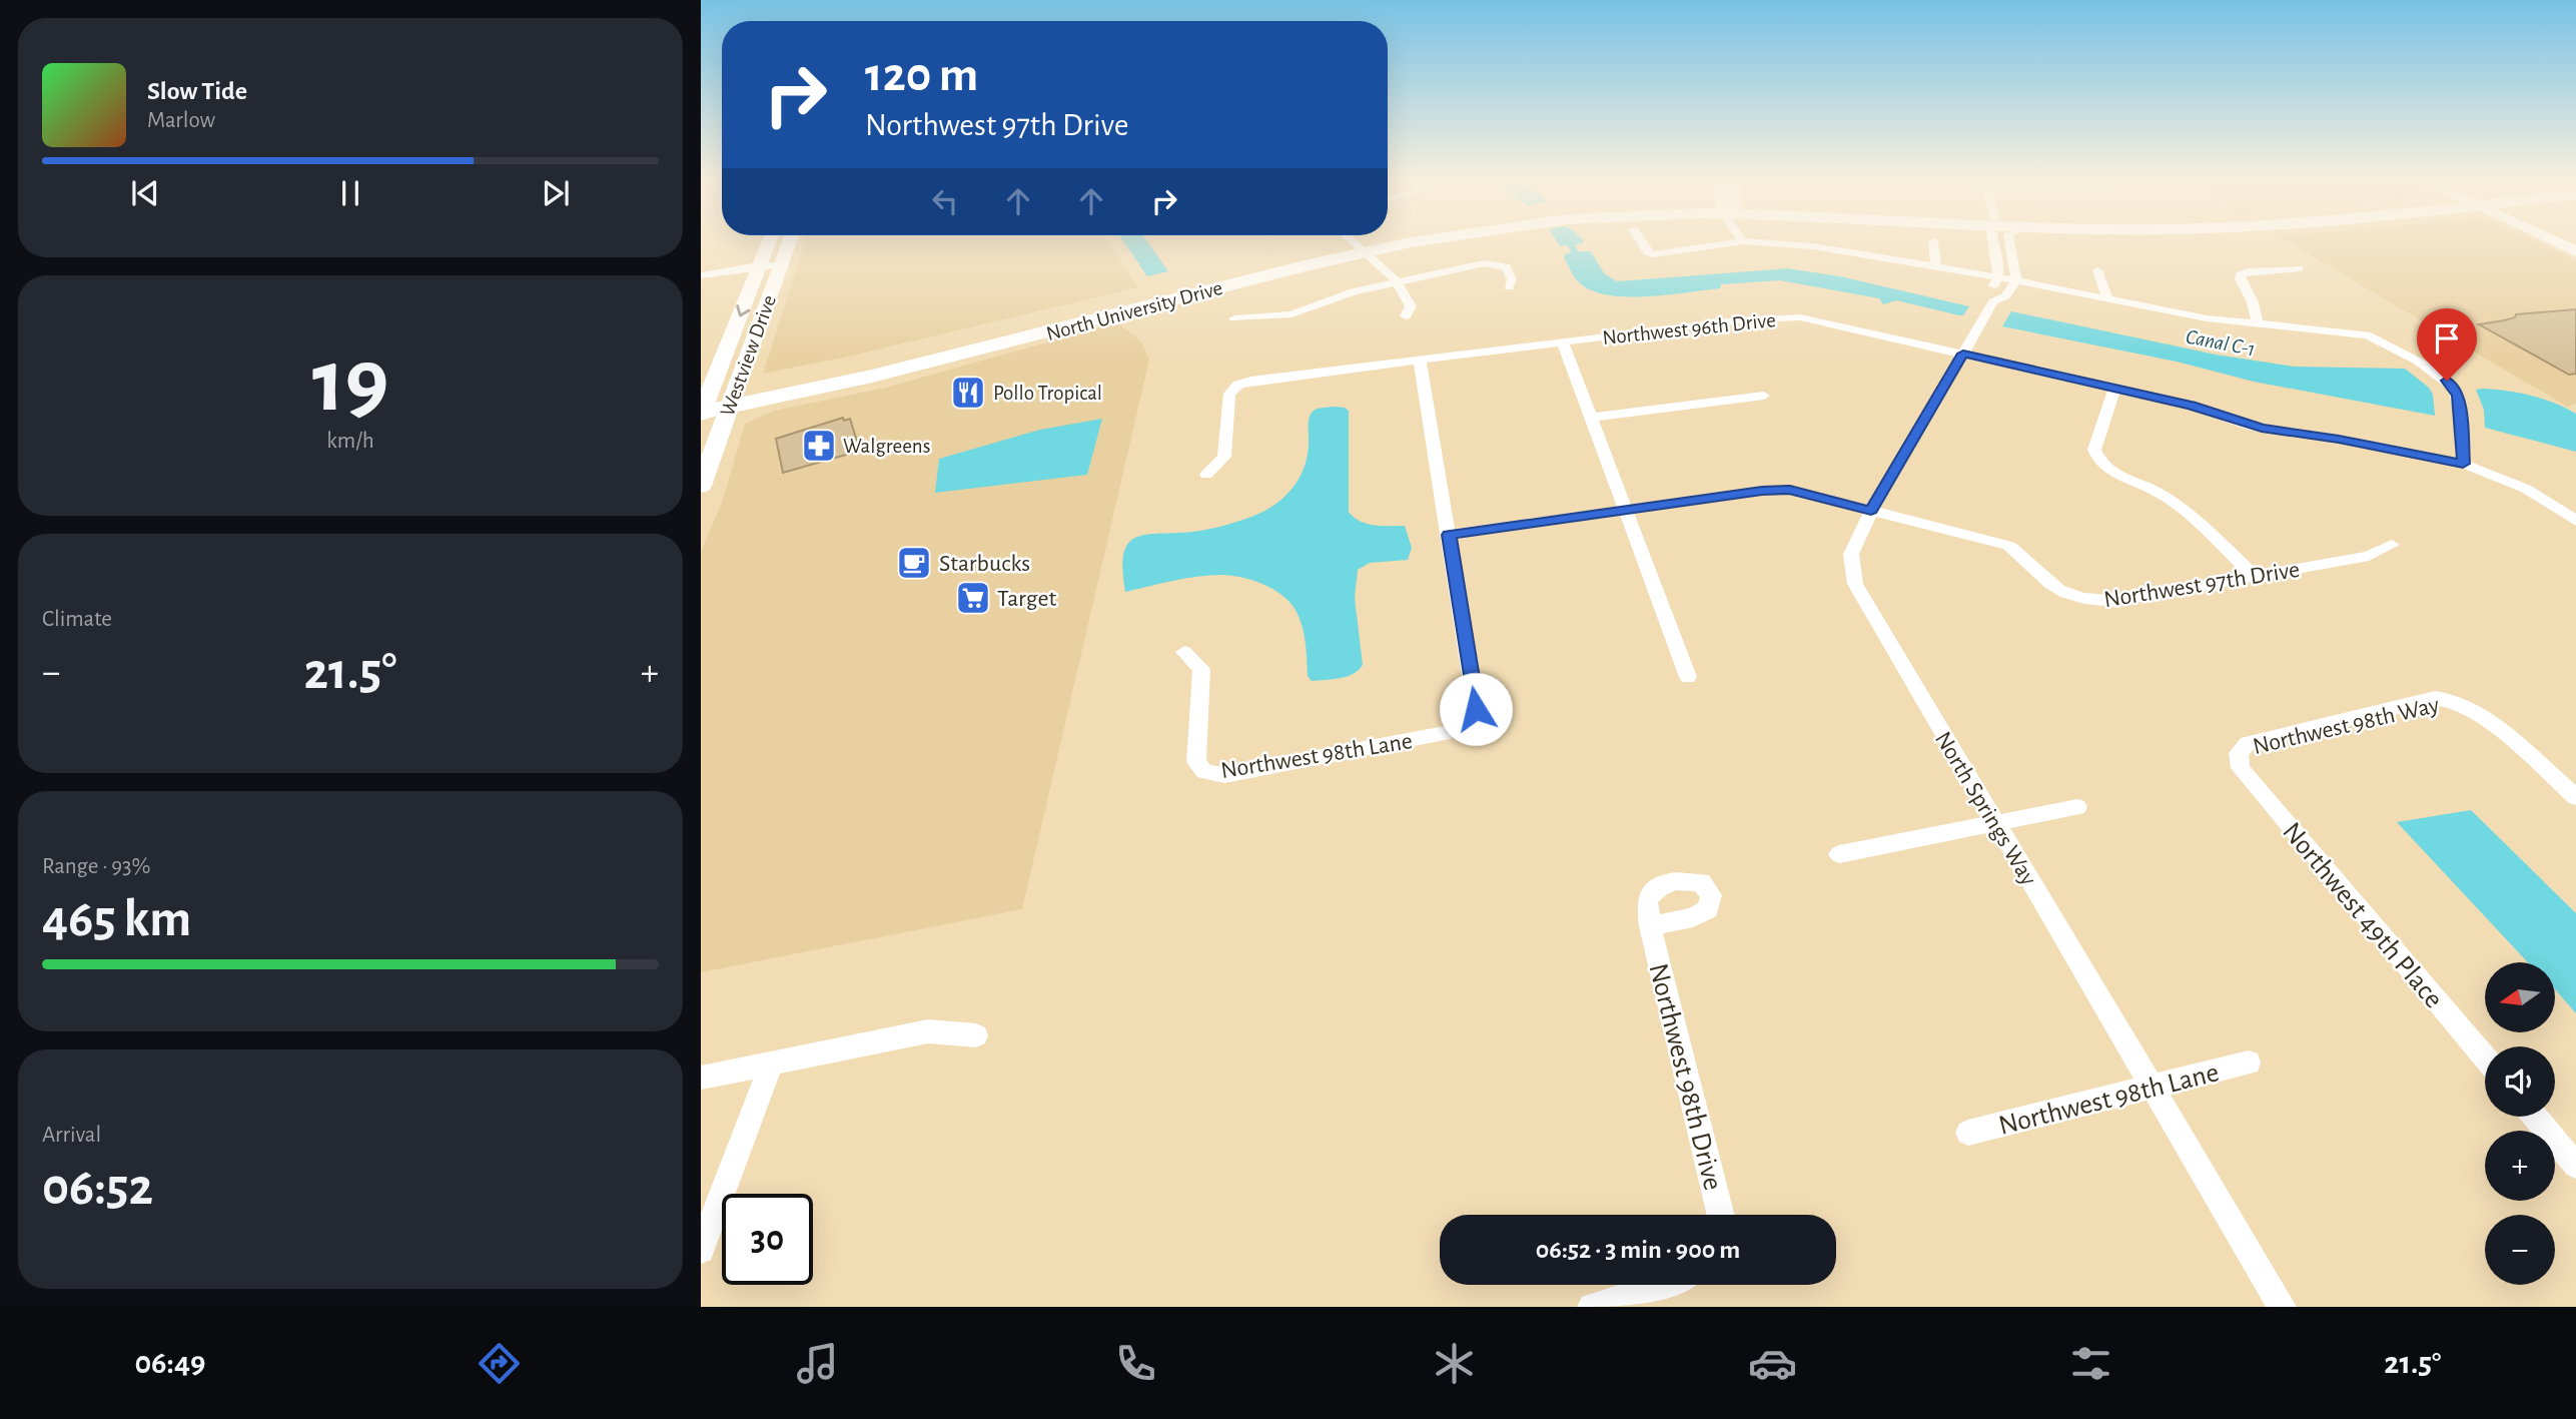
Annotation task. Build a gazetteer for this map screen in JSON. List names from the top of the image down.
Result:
{
  "streets": {
    "main road": ["North University Drive"],
    "street": [
      "Northwest 96th Drive",
      "Westview Drive",
      "Northwest 97th Drive",
      "Northwest 98th Way",
      "Northwest 98th Lane",
      "North Springs Way",
      "Northwest 49th Place",
      "Northwest 98th Drive"
    ]
  },
  "crossings": [
    ["North University Drive", "Westview Drive"],
    ["Northwest 96th Drive", "North Springs Way"],
    ["Northwest 97th Drive", "Northwest 98th Lane"],
    ["Northwest 97th Drive", "North Springs Way"],
    ["Northwest 98th Way", "Northwest 49th Place"],
    ["Northwest 98th Lane", "North Springs Way"]
  ],
  "water": ["Canal C-1"],
  "places": {
    "restaurant": ["Pollo Tropical"],
    "pharmacy": ["Walgreens"],
    "cafe": ["Starbucks"],
    "supermarket": ["Target"]
  },
  "north": "left",
  "page": {
    "turn": ["120 m", "Northwest 97th Drive"],
    "song": ["Slow Tide", "Marlow"],
    "tile": [
      ["19", "km/h"],
      "Climate",
      ["Range · 93%", "465 km"],
      ["Arrival", "06:52"]
    ],
    "heat": ["−", "21.5°", "+"],
    "map_buttons": ["+", "−"],
    "limit": "30",
    "trip": "06:52 · 3 min · 900 m",
    "tabs": ["06:49", "21.5°"]
  }
}
